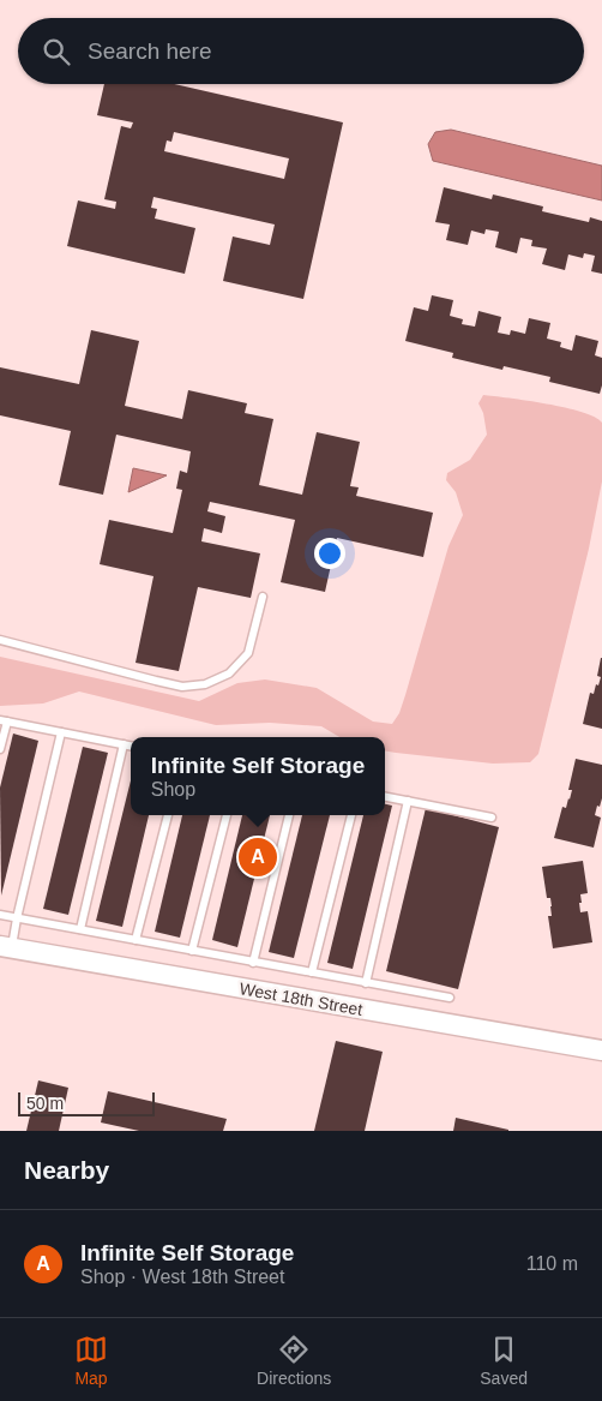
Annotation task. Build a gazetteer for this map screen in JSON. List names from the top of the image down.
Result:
{
  "streets": {
    "street": ["West 18th Street"]
  },
  "scale_bar": "50 m",
  "page": {
    "search": "Search here",
    "popup": ["Infinite Self Storage", "Shop"],
    "pins": "A",
    "scale": "50 m",
    "heading": "Nearby",
    "list": [
      {
        "mark": "A",
        "name": "Infinite Self Storage",
        "note": "Shop · West 18th Street",
        "value": "110 m"
      }
    ],
    "nav": ["Map", "Directions", "Saved"]
  }
}
